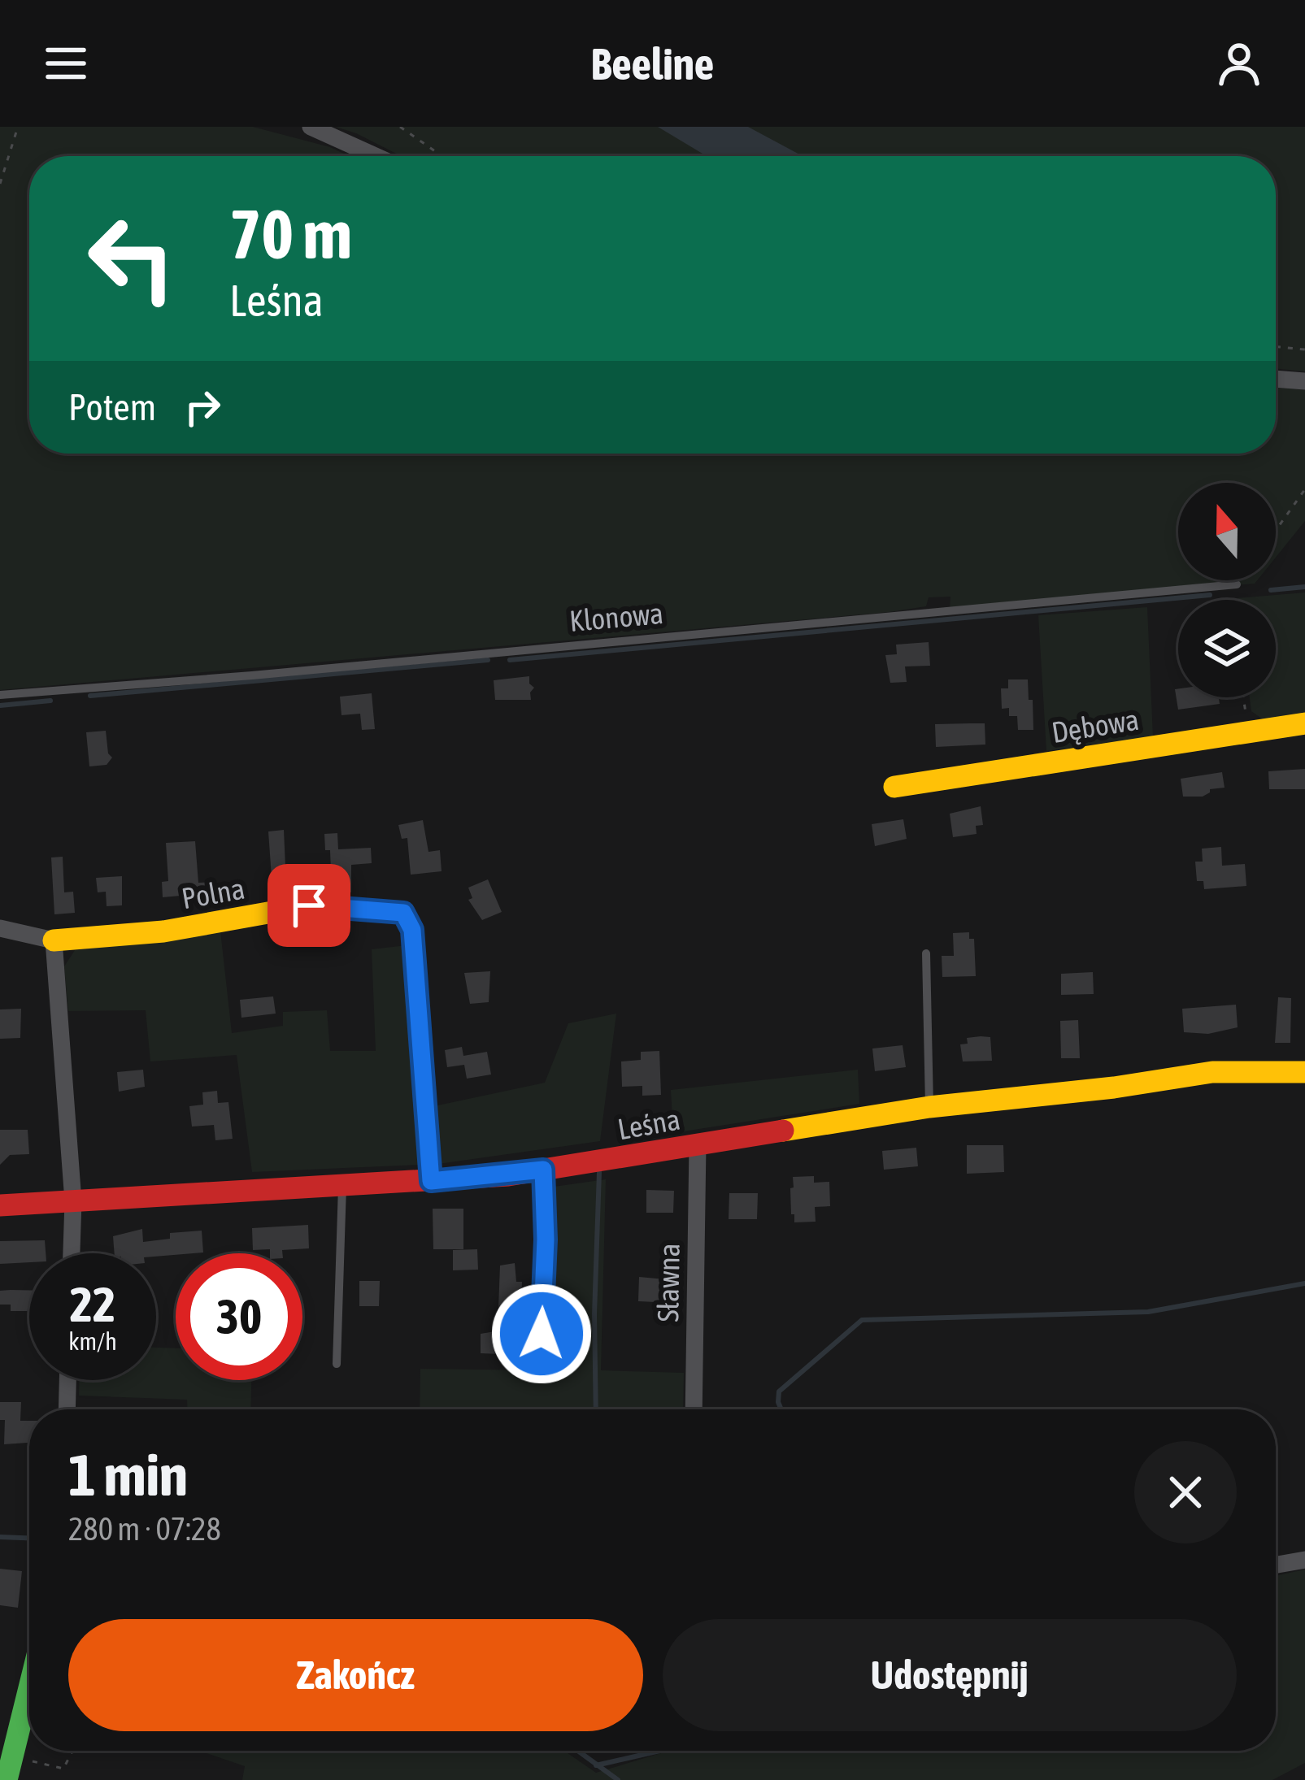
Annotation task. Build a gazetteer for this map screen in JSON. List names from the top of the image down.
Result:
{
  "streets": {
    "street": [
      "Dębowa",
      "Polna",
      "Leśna",
      "Sławna"
    ],
    "lane": ["Klonowa"]
  },
  "crossings": [
    ["Polna", "Leśna"],
    ["Leśna", "Sławna"]
  ],
  "north": "top",
  "page": {
    "header": "Beeline",
    "turn": ["70 m", "Leśna"],
    "then": "Potem",
    "speed": "22 km/h",
    "limit": "30",
    "heading": ["1 min", "280 m · 07:28"],
    "buttons": ["Zakończ", "Udostępnij"]
  }
}
